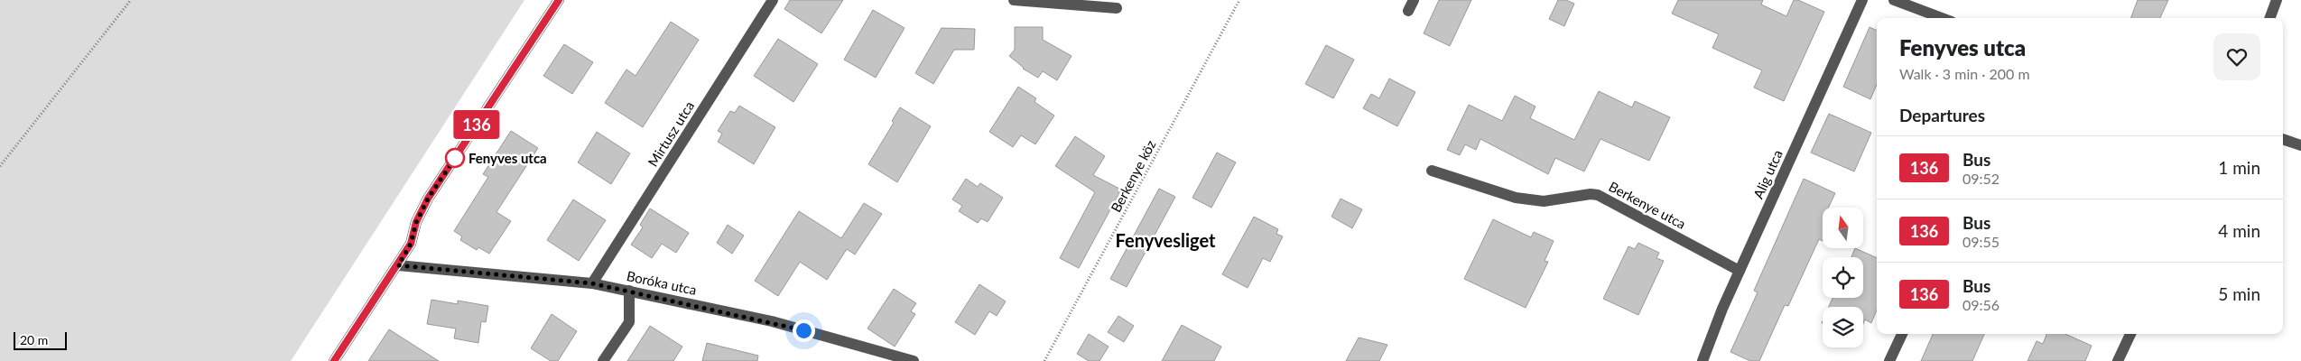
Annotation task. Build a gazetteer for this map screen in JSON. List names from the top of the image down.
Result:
{
  "streets": {
    "street": [
      "Mirtusz utca",
      "Alig utca",
      "Berkenye utca",
      "Boróka utca"
    ],
    "path": ["Berkenye köz"]
  },
  "crossings": [
    ["Mirtusz utca", "Boróka utca"],
    ["Alig utca", "Berkenye utca"]
  ],
  "districts": ["Fenyvesliget"],
  "places": ["Fenyves utca"],
  "lines": ["bus line 136"],
  "scale_bar": "20 m",
  "north": "top",
  "page": {
    "on_map": "136",
    "heading": [
      ["Fenyves utca", "Walk · 3 min · 200 m"],
      "Departures"
    ],
    "list": [
      {
        "mark": "136",
        "name": "Bus",
        "note": "09:52",
        "value": "1 min"
      },
      {
        "mark": "136",
        "name": "Bus",
        "note": "09:55",
        "value": "4 min"
      },
      {
        "mark": "136",
        "name": "Bus",
        "note": "09:56",
        "value": "5 min"
      }
    ],
    "scale": "20 m"
  }
}
